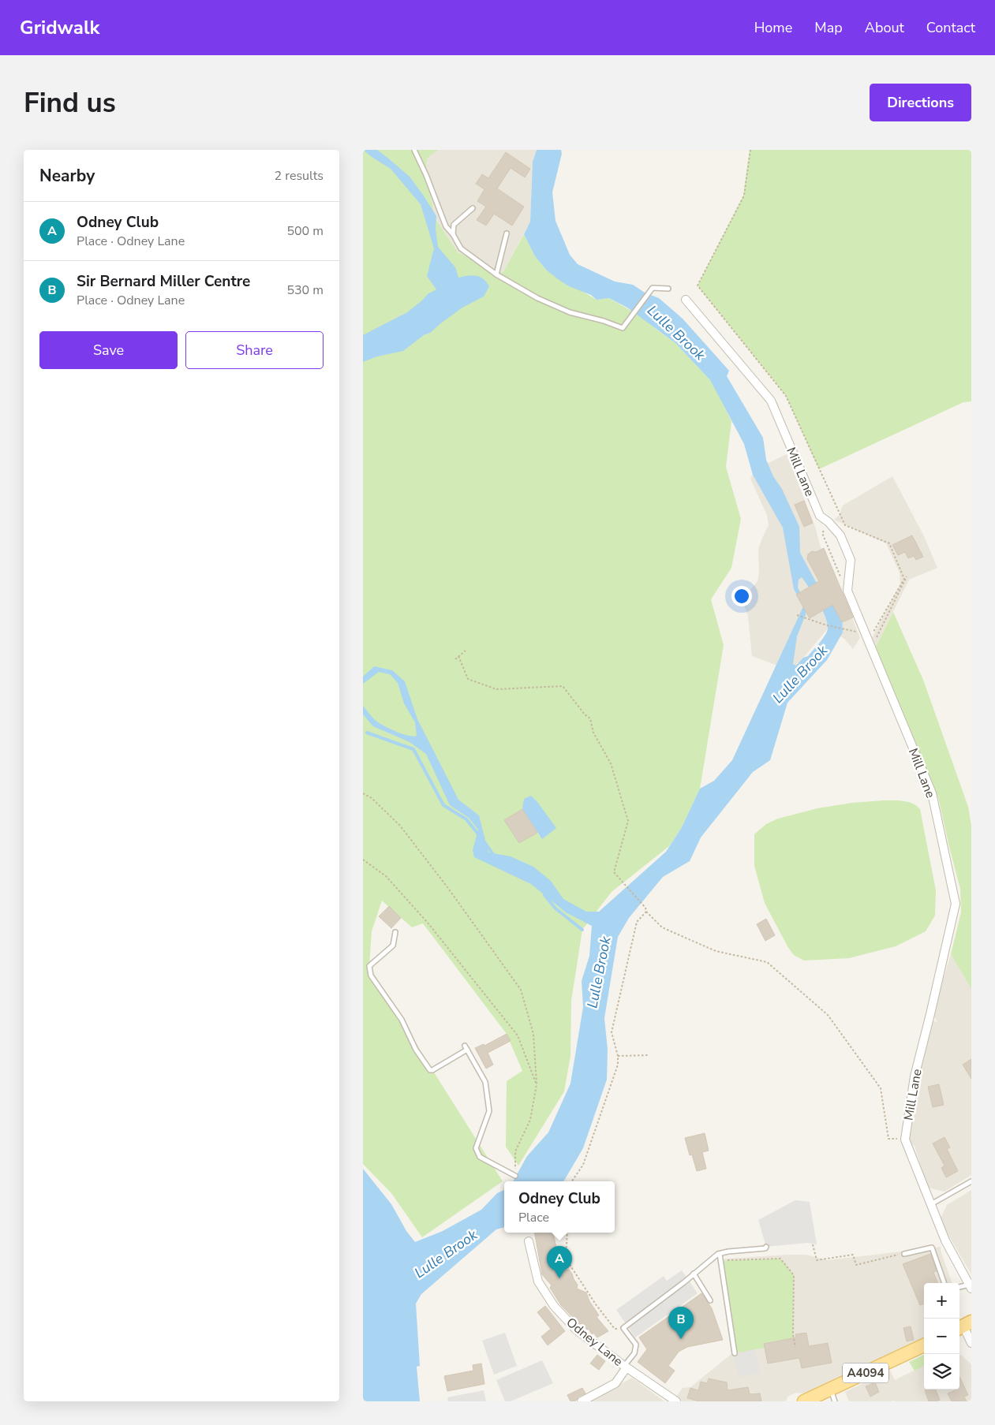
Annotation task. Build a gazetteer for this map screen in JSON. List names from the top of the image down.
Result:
{
  "streets": {
    "main road": ["A4094"],
    "street": ["Mill Lane", "Odney Lane"]
  },
  "water": ["Lulle Brook"],
  "page": {
    "header": "Gridwalk",
    "nav": [
      "Home",
      "Map",
      "About",
      "Contact"
    ],
    "buttons": [
      "Directions",
      ["Save", "Share"]
    ],
    "title": "Find us",
    "heading": ["Nearby", "2 results"],
    "list": [
      {
        "mark": "A",
        "name": "Odney Club",
        "note": "Place · Odney Lane",
        "value": "500 m"
      },
      {
        "mark": "B",
        "name": "Sir Bernard Miller Centre",
        "note": "Place · Odney Lane",
        "value": "530 m"
      }
    ],
    "popup": ["Odney Club", "Place"],
    "pins": ["A", "B"],
    "map_buttons": ["+", "−"]
  }
}
